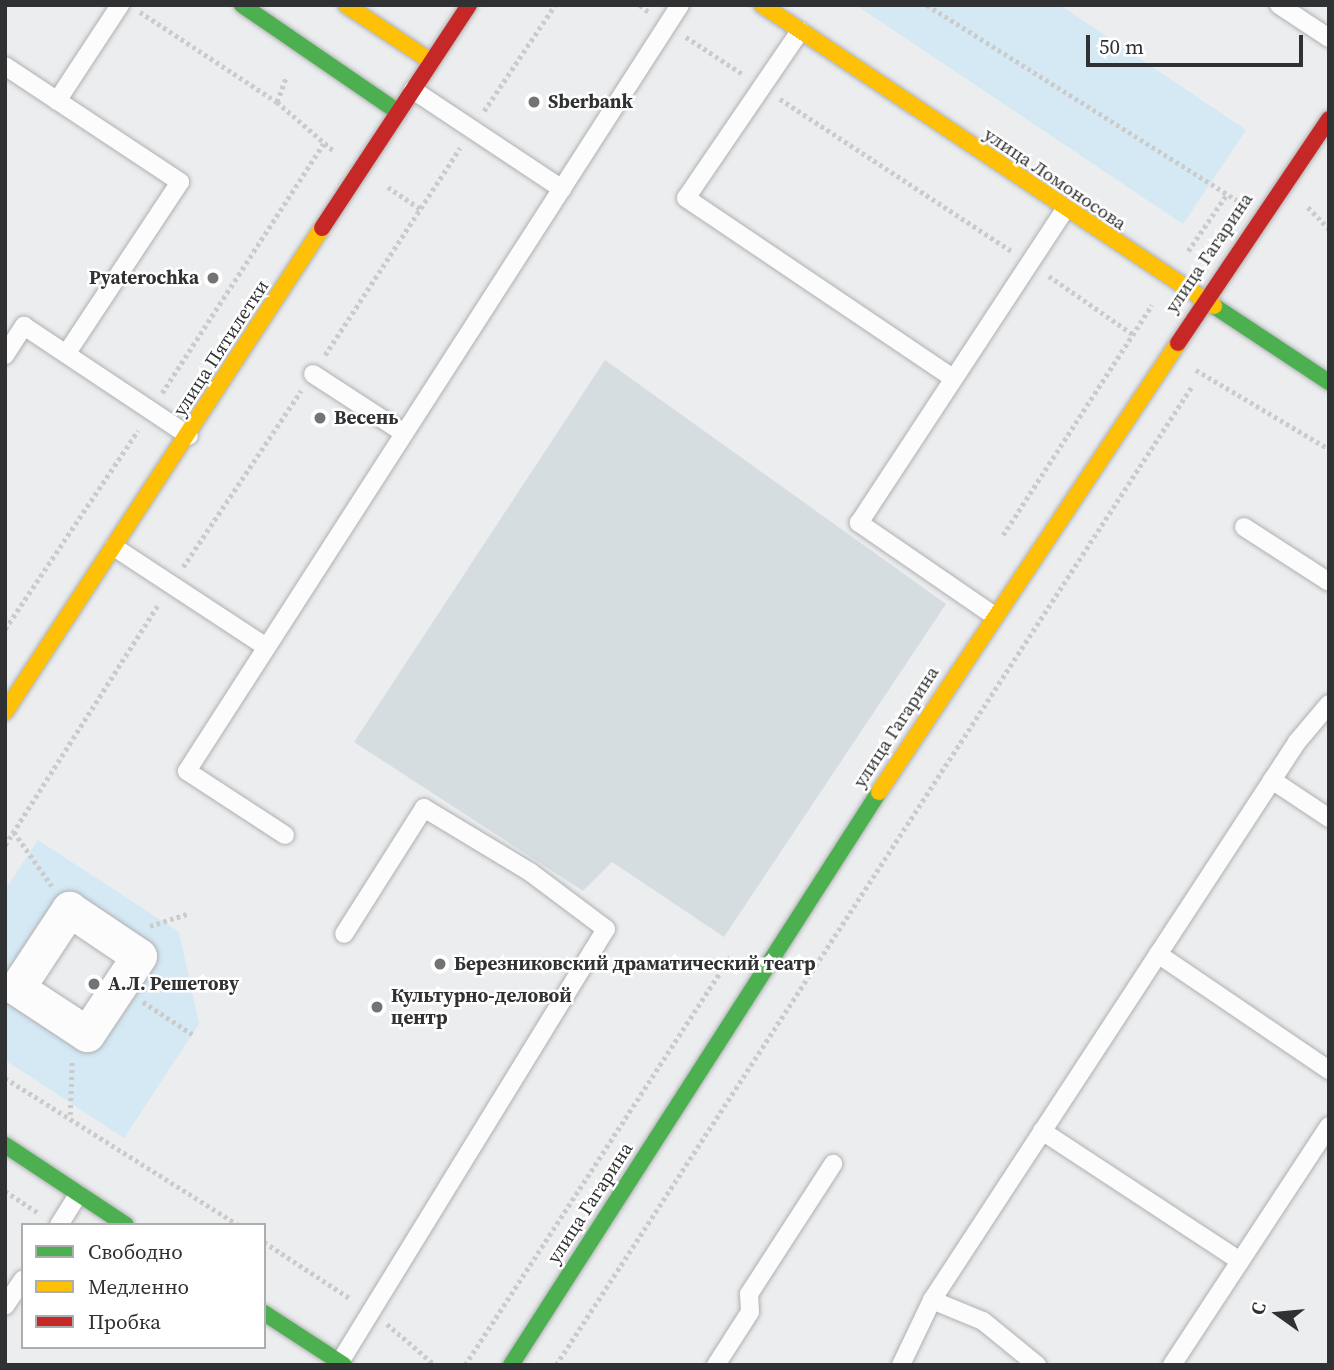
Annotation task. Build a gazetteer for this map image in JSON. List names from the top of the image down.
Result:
{
  "streets": {
    "main road": ["улица Ломоносова", "улица Гагарина", "улица Пятилетки"]
  },
  "crossings": [
    ["улица Ломоносова", "улица Гагарина"]
  ],
  "places": [
    "Sberbank",
    "Pyaterochka",
    "Весень",
    "Березниковский драматический театр",
    "А.Л. Решетову",
    "Культурно-деловой центр"
  ],
  "legend": ["Свободно", "Медленно", "Пробка"],
  "scale_bar": "50 m",
  "north": "left"
}
